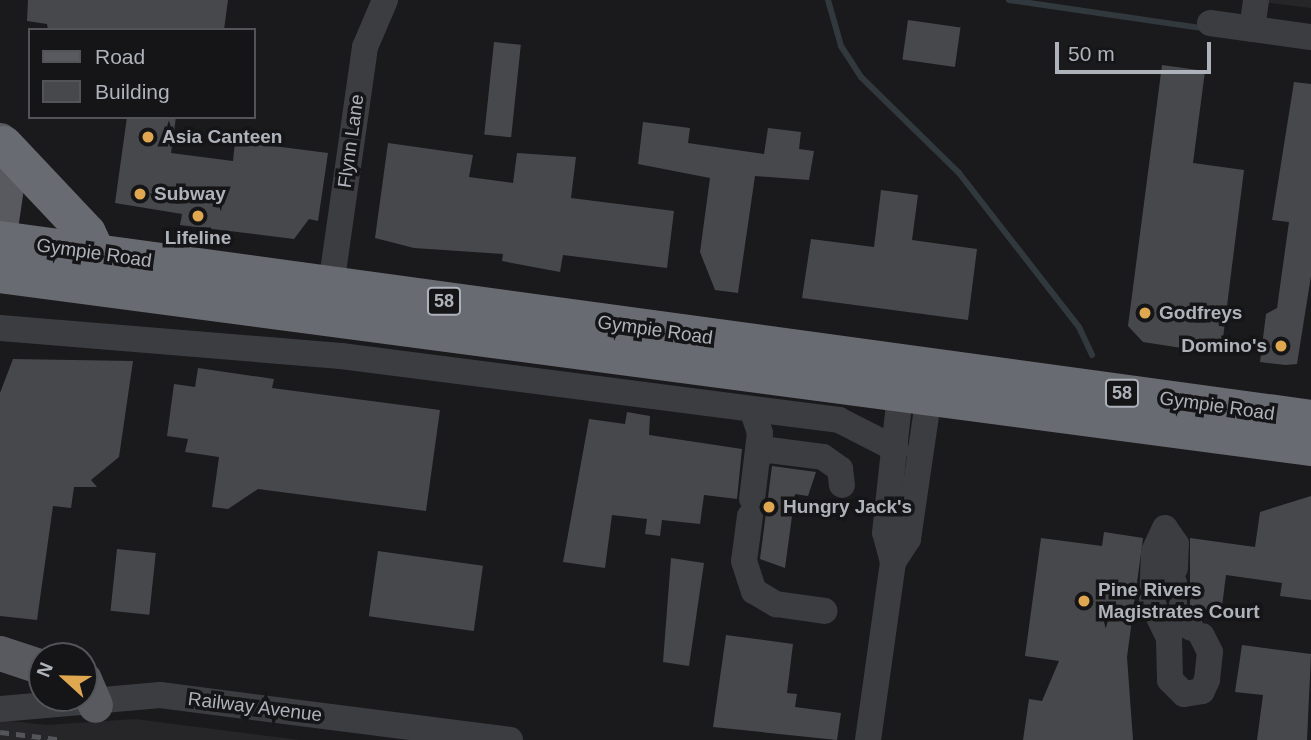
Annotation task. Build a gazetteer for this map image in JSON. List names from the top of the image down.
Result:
{
  "streets": {
    "highway": ["Gympie Road", "58"],
    "street": ["Flynn Lane", "Railway Avenue"]
  },
  "crossings": [
    ["Flynn Lane", "Gympie Road"]
  ],
  "places": [
    "Asia Canteen",
    "Subway",
    "Lifeline",
    "Godfreys",
    "Domino's",
    "Hungry Jack's",
    "Pine Rivers Magistrates Court"
  ],
  "legend": ["Road", "Building"],
  "scale_bar": "50 m",
  "north": "left"
}
